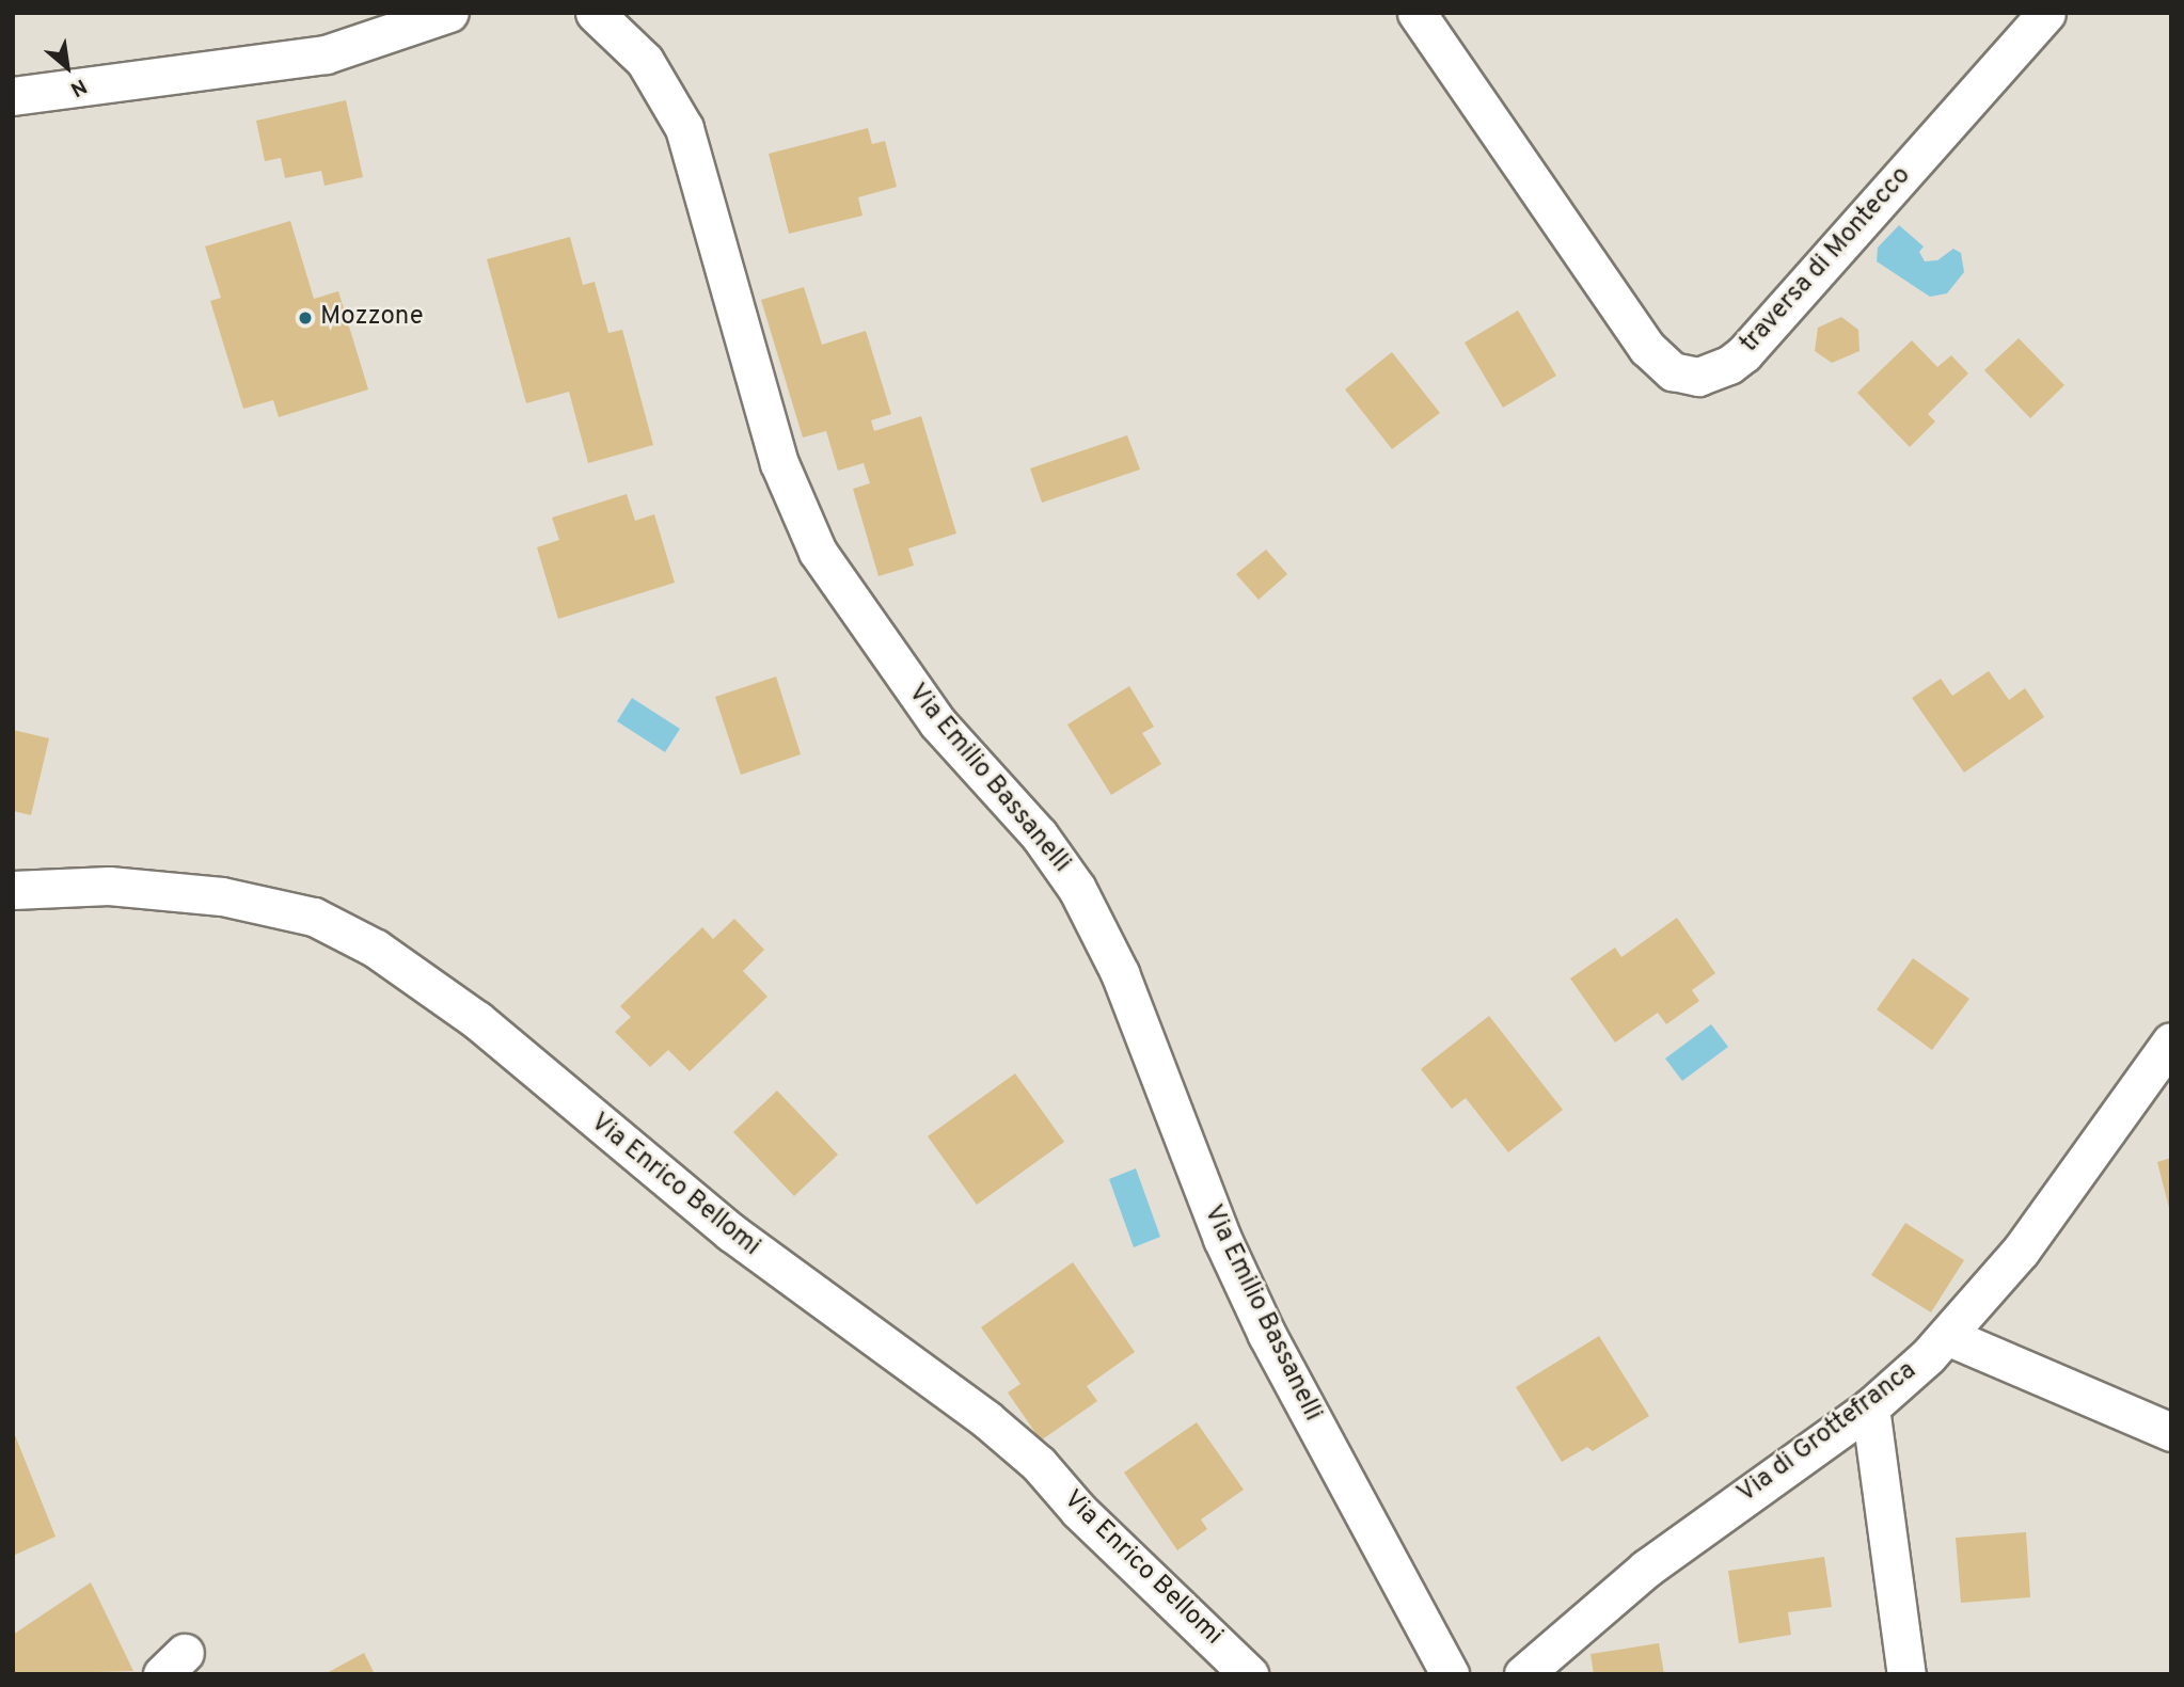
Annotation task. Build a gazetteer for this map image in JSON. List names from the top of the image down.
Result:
{
  "streets": {
    "street": [
      "traversa di Montecco",
      "Via Emilio Bassanelli",
      "Via Enrico Bellomi",
      "Via di Grottefranca"
    ]
  },
  "places": ["Mozzone"],
  "north": "bottom right"
}
